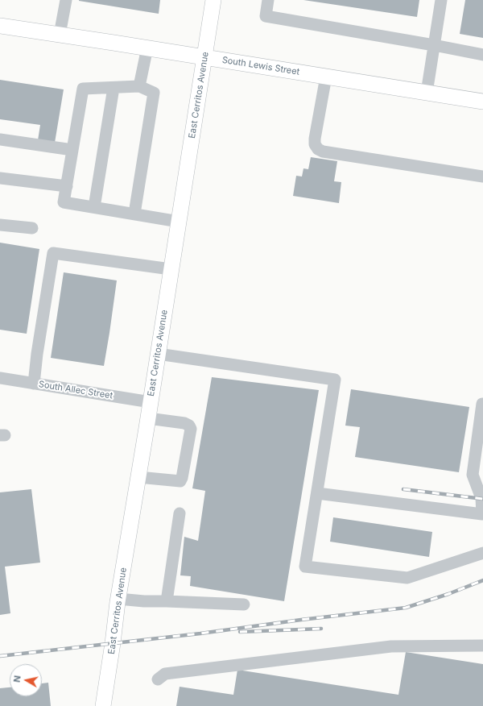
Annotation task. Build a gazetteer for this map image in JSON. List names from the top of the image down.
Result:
{
  "streets": {
    "main road": ["South Lewis Street", "East Cerritos Avenue"],
    "street": ["South Allec Street"]
  },
  "crossings": [
    ["South Lewis Street", "East Cerritos Avenue"],
    ["East Cerritos Avenue", "South Allec Street"]
  ],
  "north": "left"
}
